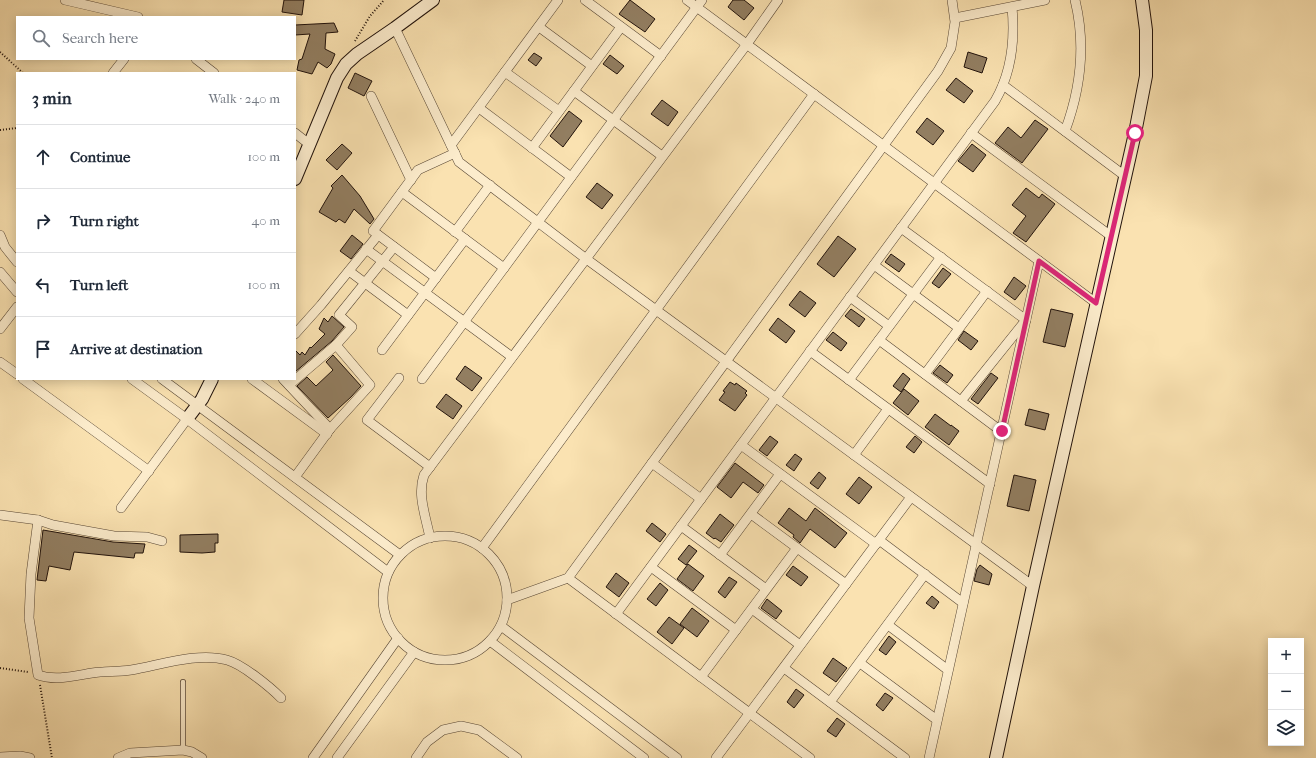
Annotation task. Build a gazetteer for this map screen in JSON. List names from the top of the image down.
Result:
{
  "page": {
    "search": "Search here",
    "heading": ["3 min", "Walk · 240 m"],
    "list": [
      ["Continue", "100 m"],
      ["Turn right", "40 m"],
      ["Turn left", "100 m"],
      "Arrive at destination"
    ],
    "map_buttons": ["+", "−"]
  }
}
